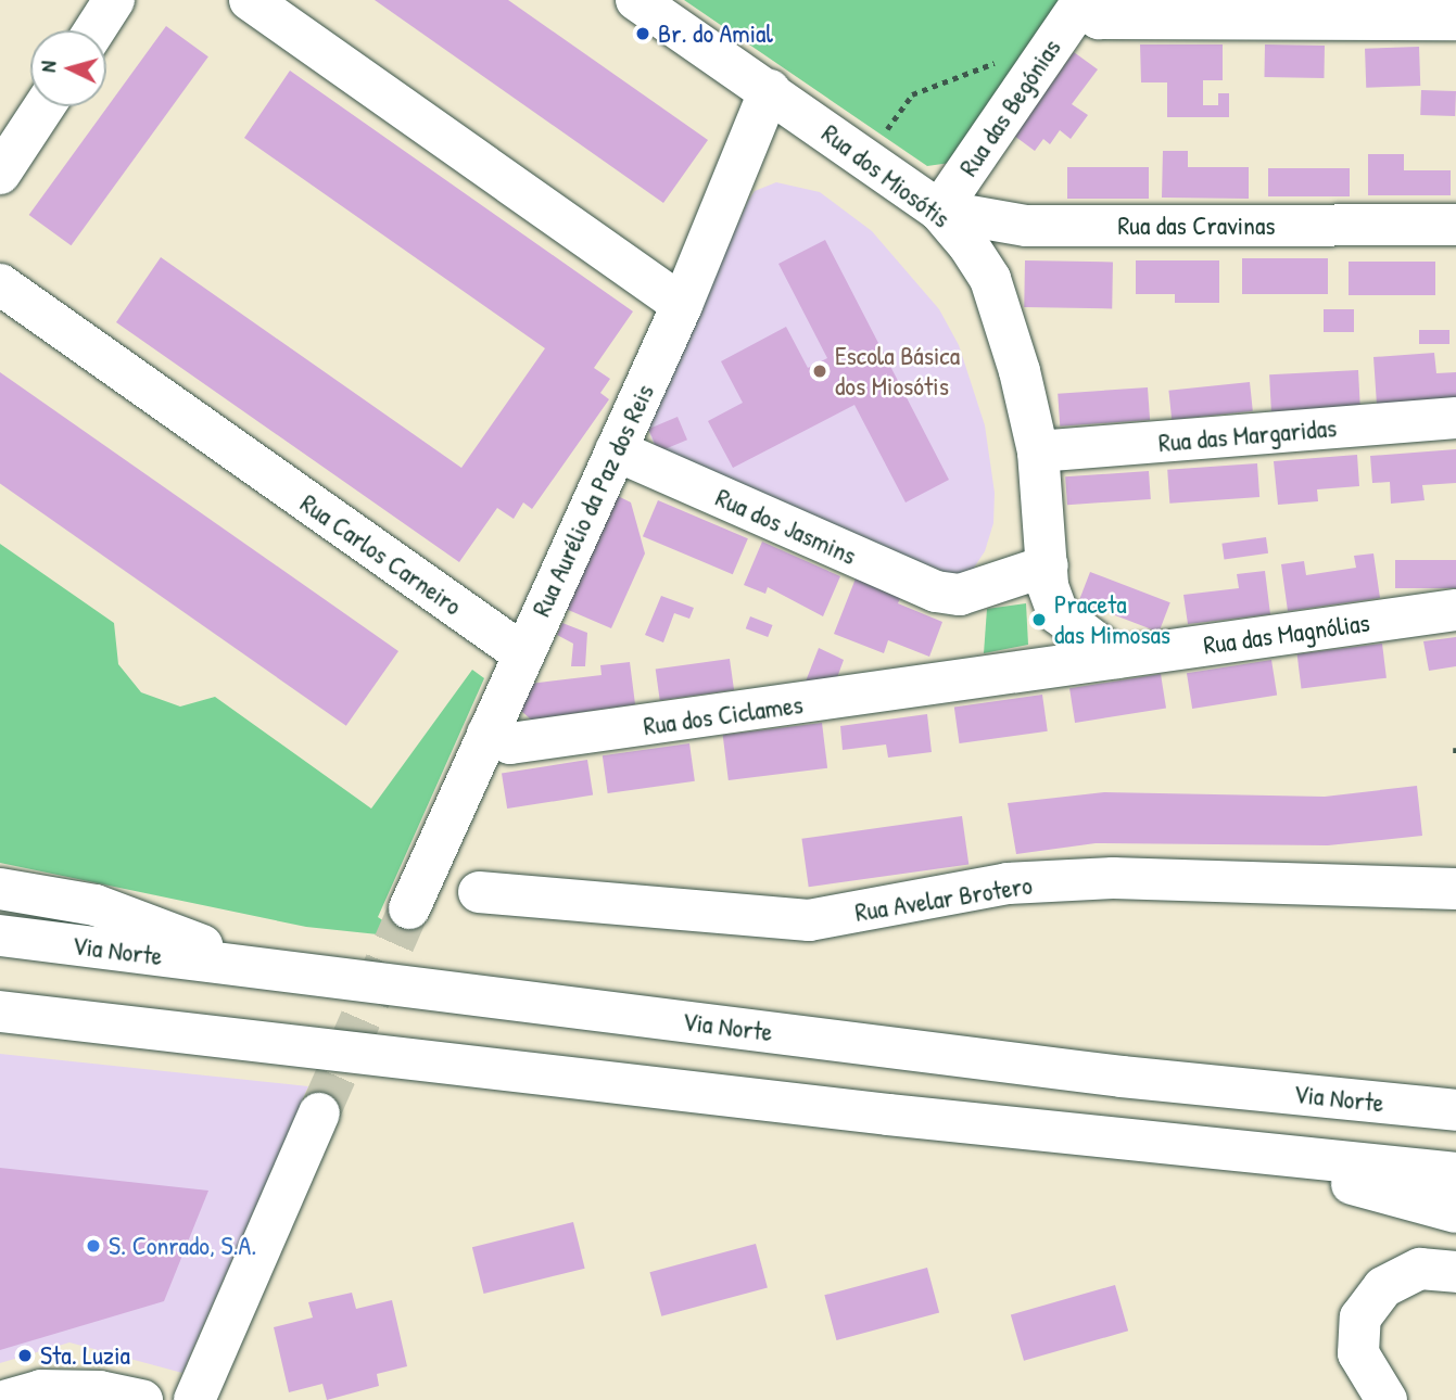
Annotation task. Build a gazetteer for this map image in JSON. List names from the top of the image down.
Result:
{
  "streets": {
    "main road": [
      "Rua das Begónias",
      "Rua dos Miosótis",
      "Rua das Cravinas",
      "Rua das Margaridas",
      "Rua Aurélio da Paz dos Reis",
      "Rua dos Jasmins",
      "Rua Carlos Carneiro",
      "Rua das Magnólias",
      "Rua dos Ciclames",
      "Rua Avelar Brotero",
      "Via Norte"
    ]
  },
  "crossings": [
    ["Rua das Begónias", "Rua dos Miosótis"],
    ["Rua das Begónias", "Rua das Cravinas"],
    ["Rua dos Miosótis", "Rua das Cravinas"],
    ["Rua dos Miosótis", "Rua das Margaridas"],
    ["Rua dos Miosótis", "Rua Aurélio da Paz dos Reis"],
    ["Rua dos Miosótis", "Rua dos Jasmins"],
    ["Rua Aurélio da Paz dos Reis", "Rua dos Jasmins"],
    ["Rua Aurélio da Paz dos Reis", "Rua Carlos Carneiro"],
    ["Rua Aurélio da Paz dos Reis", "Rua dos Ciclames"],
    ["Rua das Magnólias", "Rua dos Ciclames"]
  ],
  "places": [
    "Br. do Amial",
    "Escola Básica dos Miosótis",
    "Praceta das Mimosas",
    "S. Conrado, S.A.",
    "Sta. Luzia"
  ],
  "north": "left"
}
